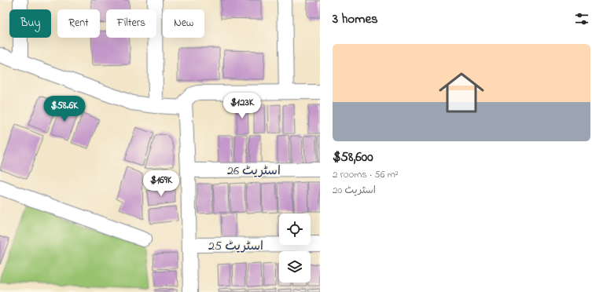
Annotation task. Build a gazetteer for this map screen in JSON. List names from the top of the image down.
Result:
{
  "streets": {
    "street": ["اسٹریٹ 26", "اسٹریٹ 25"]
  },
  "page": {
    "heading": "3 homes",
    "chip": [
      "Buy",
      "Rent",
      "Filters",
      "New"
    ],
    "list": [
      {
        "name": "$58,600",
        "note": "2 rooms · 56 m² · اسٹریٹ 20"
      }
    ],
    "price": ["$123K", "$58.6K", "$169K"]
  }
}
